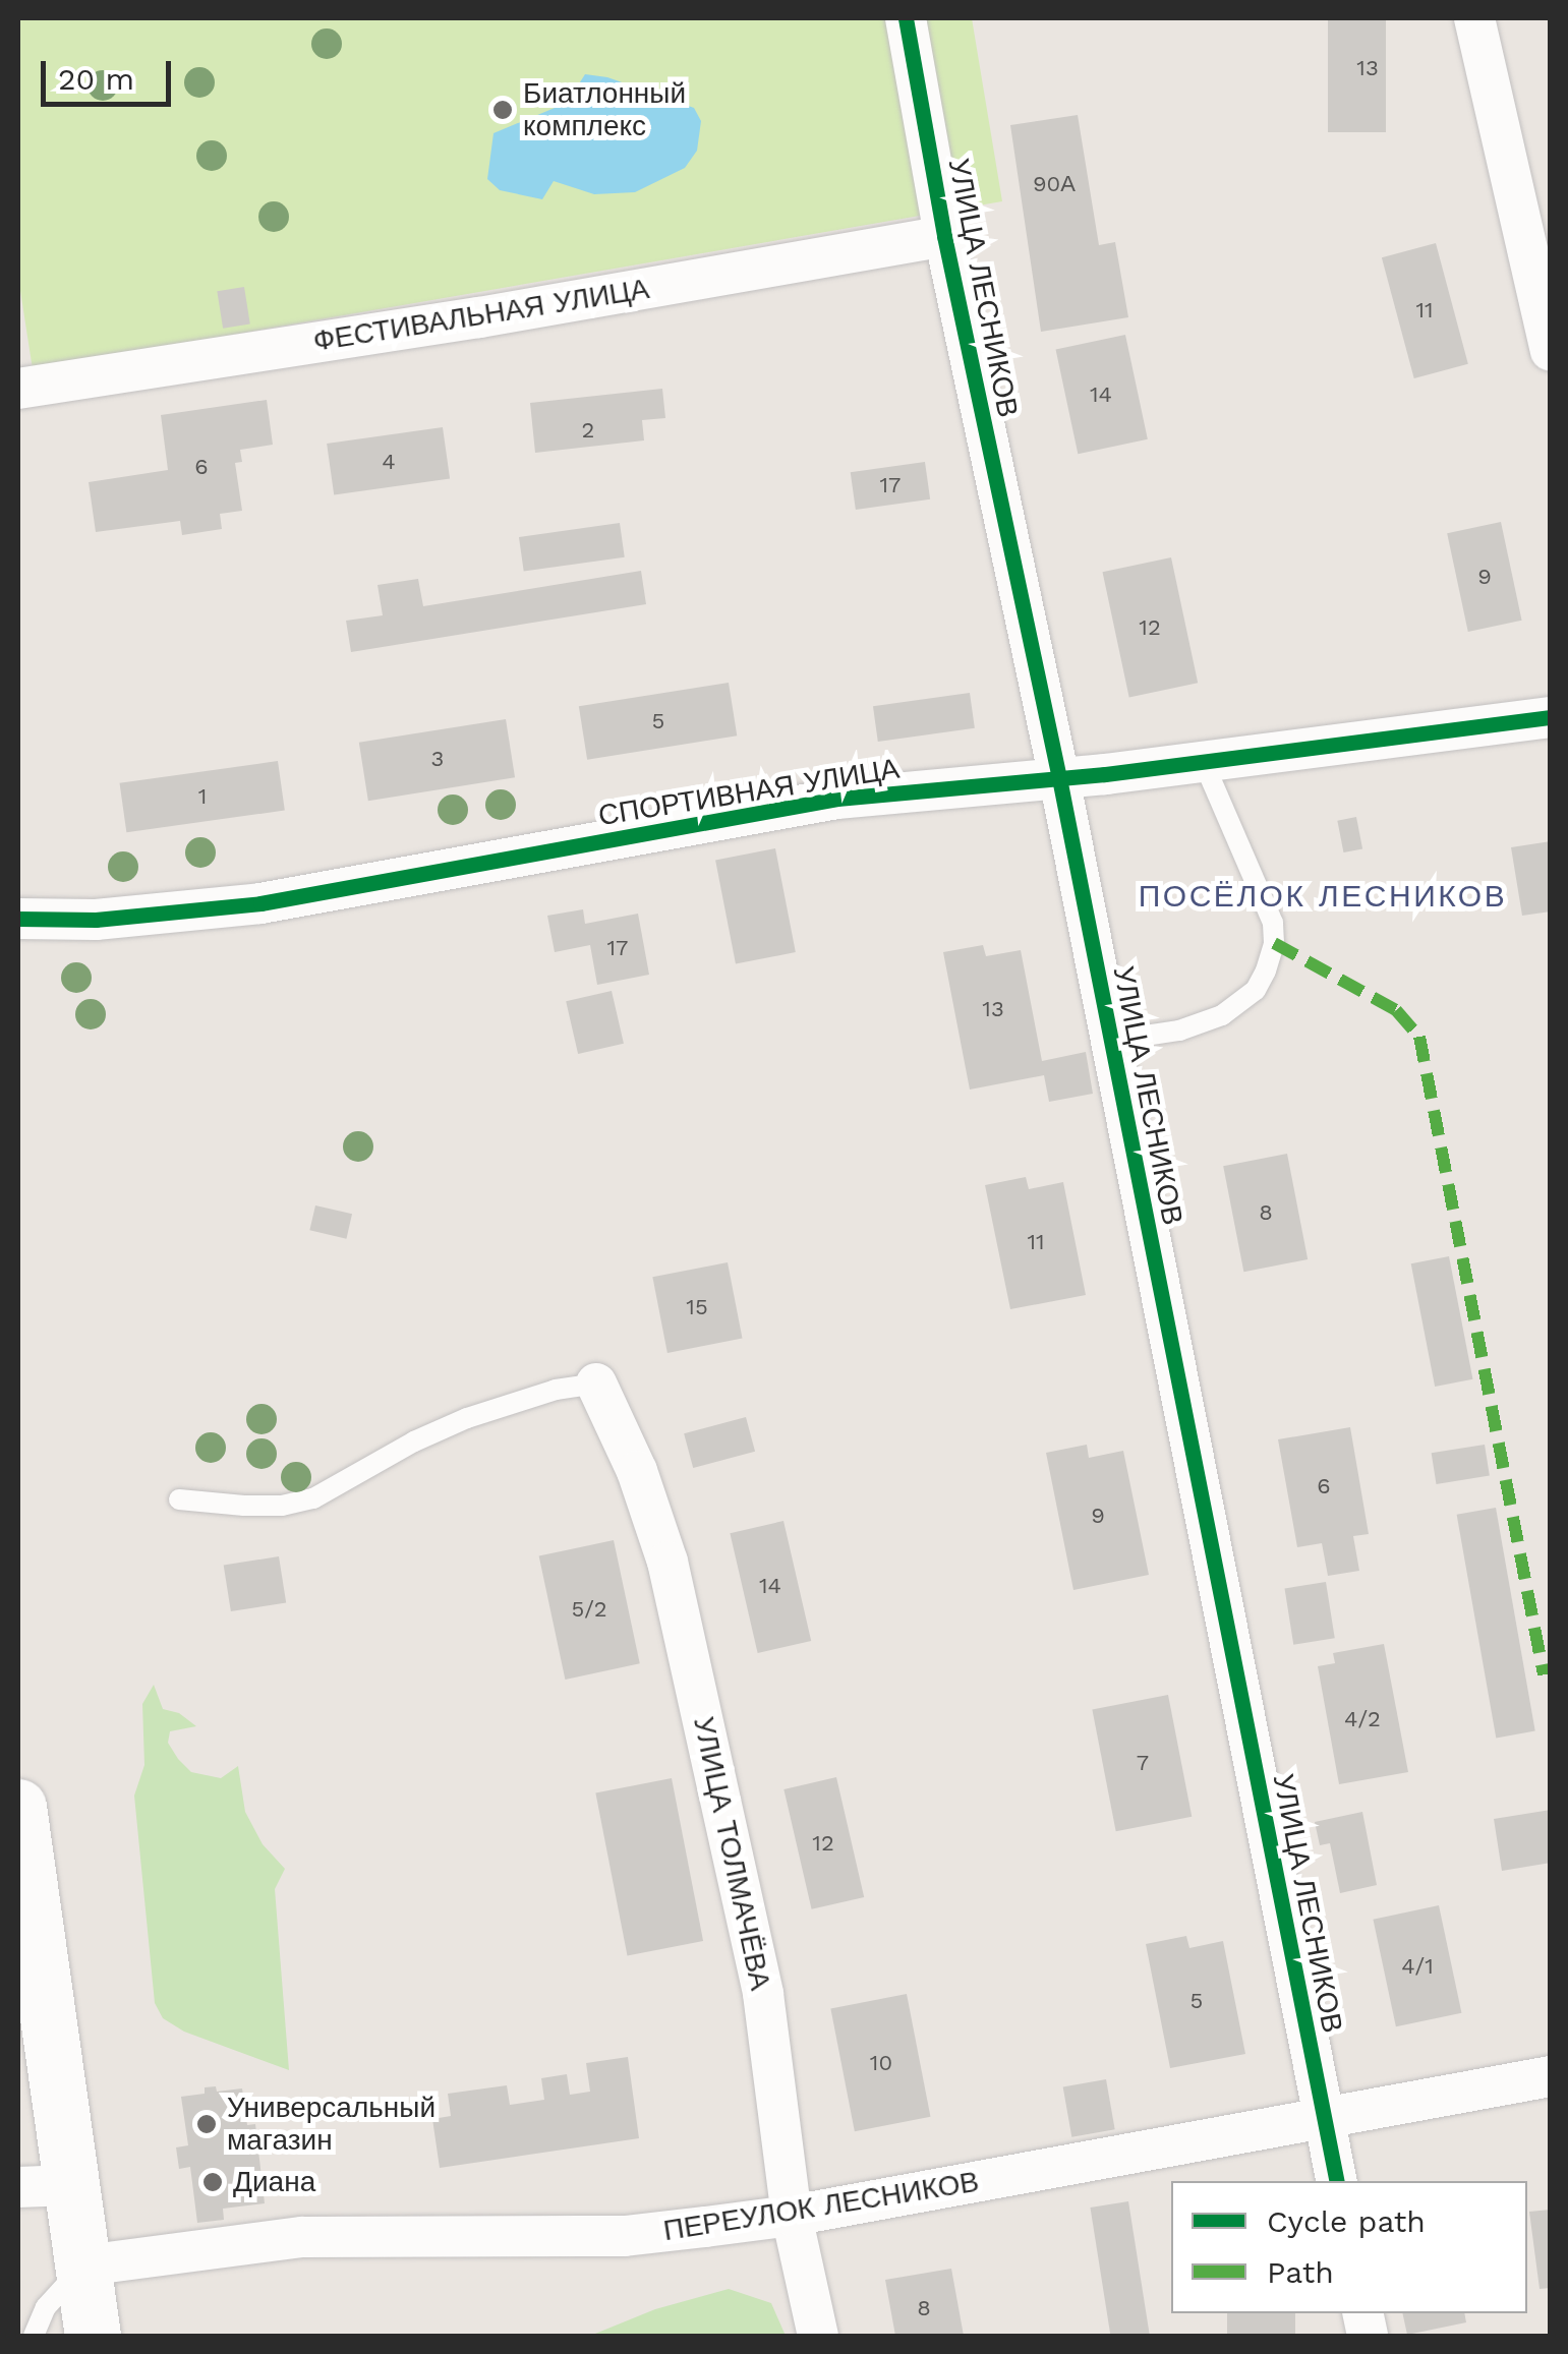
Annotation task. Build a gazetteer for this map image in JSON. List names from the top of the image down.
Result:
{
  "streets": {
    "street": [
      "УЛИЦА ЛЕСНИКОВ",
      "ФЕСТИВАЛЬНАЯ УЛИЦА",
      "СПОРТИВНАЯ УЛИЦА",
      "УЛИЦА ТОЛМАЧЁВА",
      "ПЕРЕУЛОК ЛЕСНИКОВ"
    ]
  },
  "crossings": [
    ["УЛИЦА ЛЕСНИКОВ", "ФЕСТИВАЛЬНАЯ УЛИЦА"],
    ["УЛИЦА ЛЕСНИКОВ", "СПОРТИВНАЯ УЛИЦА"],
    ["УЛИЦА ЛЕСНИКОВ", "ПЕРЕУЛОК ЛЕСНИКОВ"],
    ["УЛИЦА ТОЛМАЧЁВА", "ПЕРЕУЛОК ЛЕСНИКОВ"]
  ],
  "districts": ["ПОСЁЛОК ЛЕСНИКОВ"],
  "places": ["Биатлонный комплекс", "Универсальный магазин", "Диана"],
  "house_numbers": [
    "13",
    "90А",
    "11",
    "14",
    "2",
    "4",
    "6",
    "17",
    "9",
    "12",
    "5",
    "3",
    "1",
    "17",
    "13",
    "8",
    "11",
    "15",
    "6",
    "9",
    "14",
    "5/2",
    "4/2",
    "7",
    "12",
    "4/1",
    "5",
    "10",
    "8"
  ],
  "legend": ["Cycle path", "Path"],
  "scale_bar": "20 m"
}
